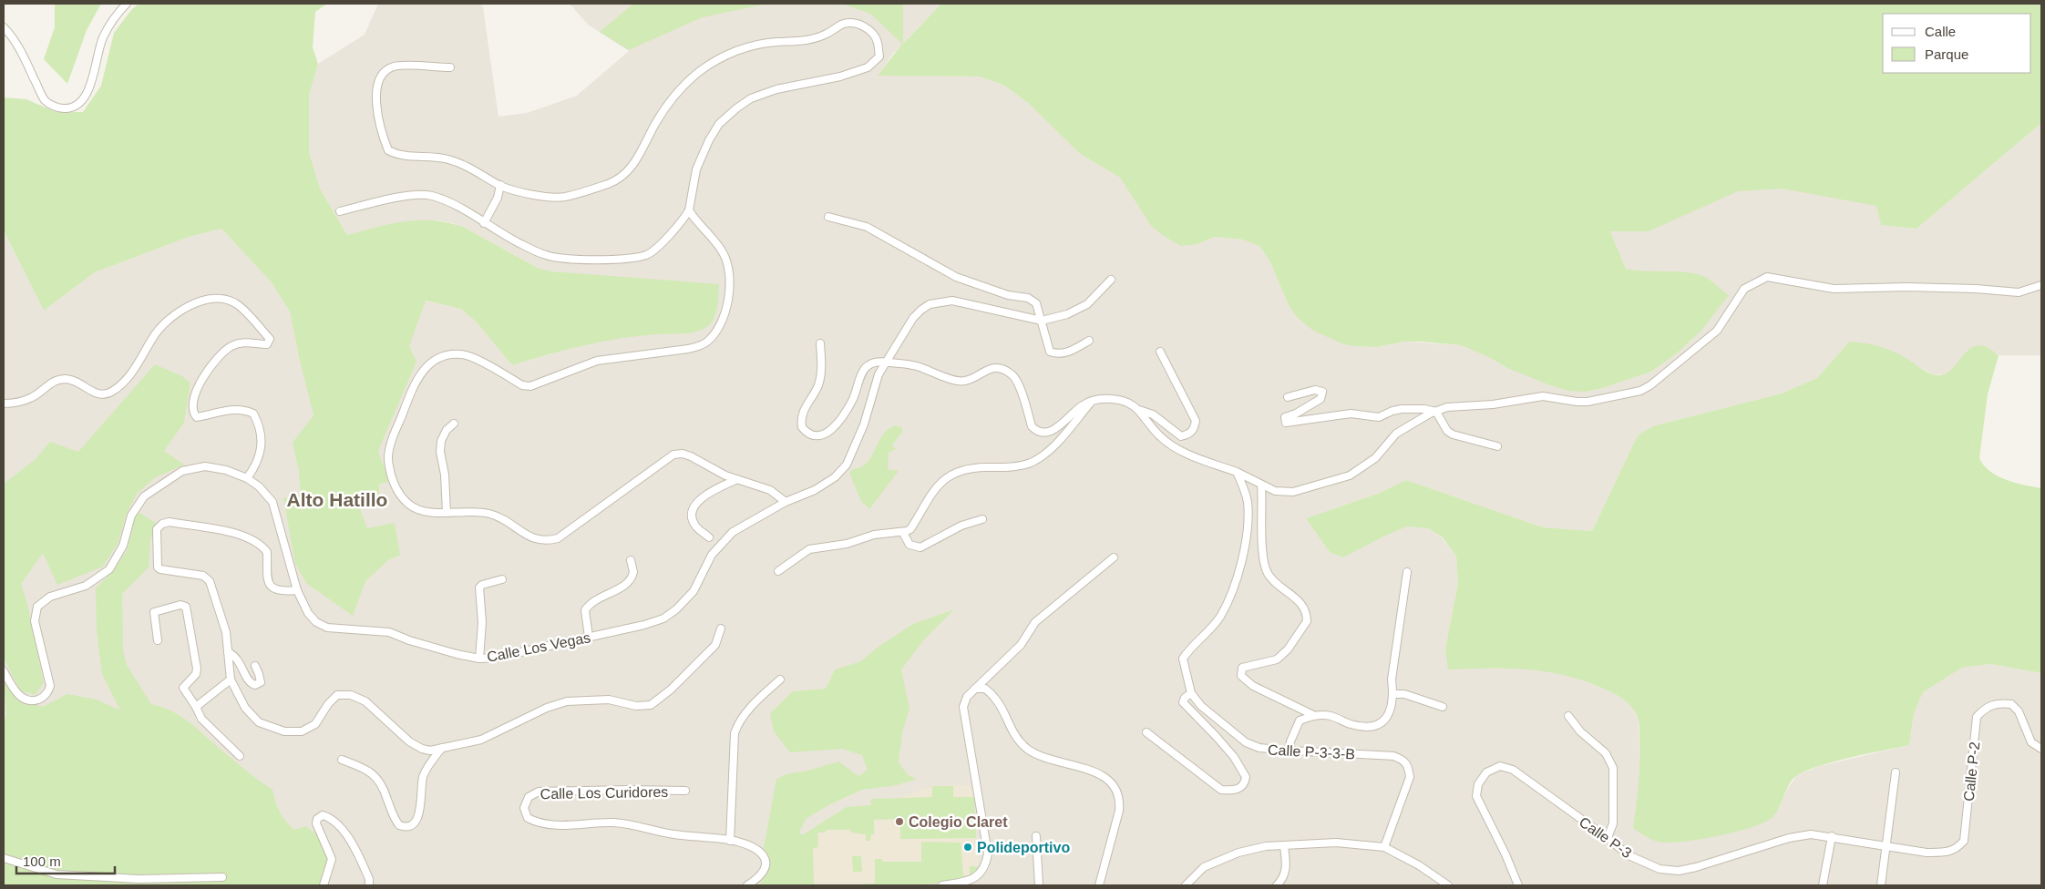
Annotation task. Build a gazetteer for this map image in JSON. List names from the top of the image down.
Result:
{
  "streets": {
    "street": [
      "Calle Los Vegas",
      "Calle P-3-3-B",
      "Calle P-2",
      "Calle Los Curidores",
      "Calle P-3"
    ]
  },
  "crossings": [
    ["Calle P-2", "Calle P-3"]
  ],
  "districts": ["Alto Hatillo"],
  "places": ["Colegio Claret", "Polideportivo"],
  "legend": ["Calle", "Parque"],
  "scale_bar": "100 m"
}
